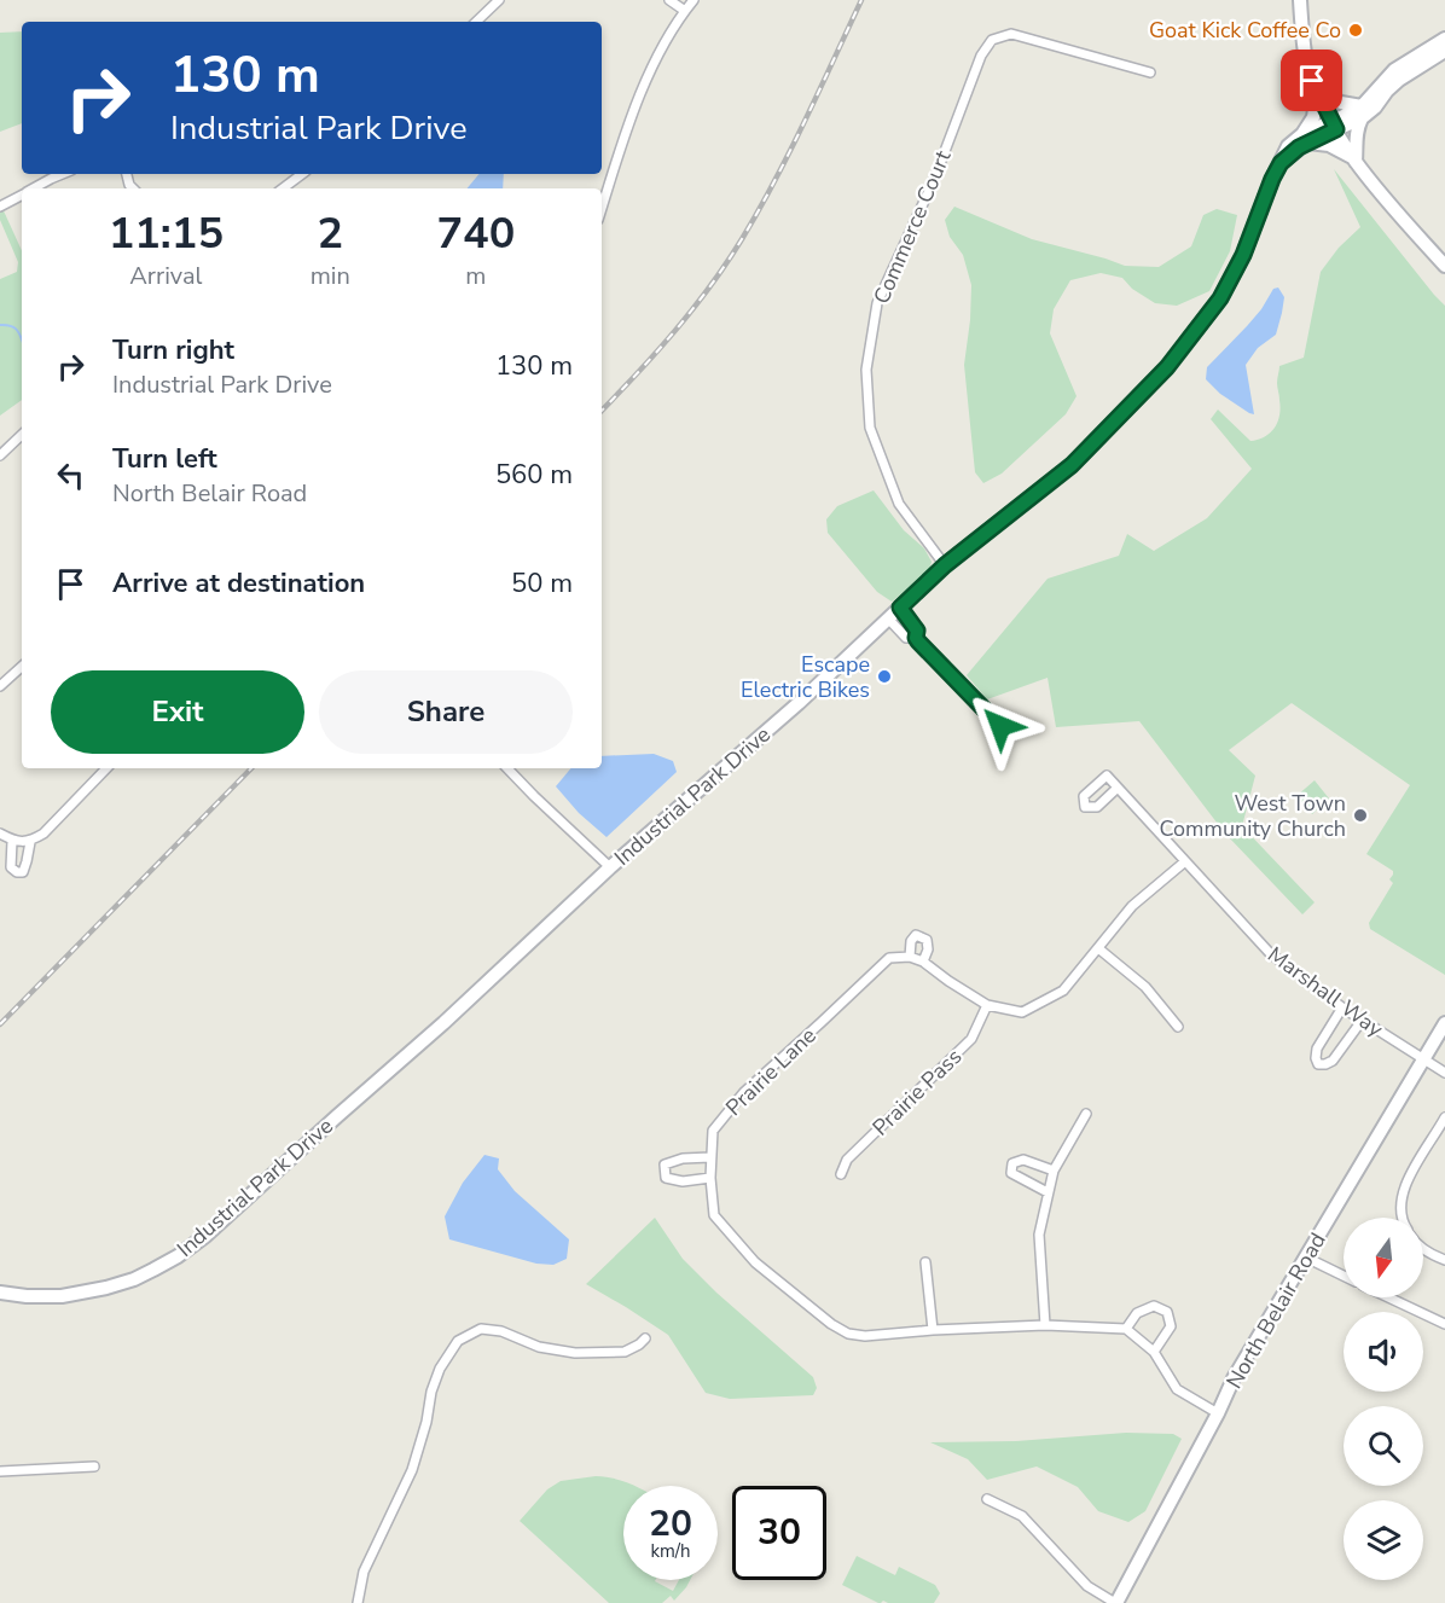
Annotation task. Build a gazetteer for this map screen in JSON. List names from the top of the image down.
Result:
{
  "streets": {
    "street": [
      "Commerce Court",
      "Industrial Park Drive",
      "Marshall Way",
      "Prairie Lane",
      "Prairie Pass",
      "North Belair Road"
    ]
  },
  "crossings": [
    ["Commerce Court", "Industrial Park Drive"],
    ["Marshall Way", "North Belair Road"]
  ],
  "places": ["Goat Kick Coffee Co", "Escape Electric Bikes", "West Town Community Church"],
  "north": "bottom",
  "page": {
    "turn": ["130 m", "Industrial Park Drive"],
    "eta": [
      "11:15",
      "Arrival",
      "2",
      "min",
      "740",
      "m"
    ],
    "list": [
      {
        "name": "Turn right",
        "note": "Industrial Park Drive",
        "value": "130 m"
      },
      {
        "name": "Turn left",
        "note": "North Belair Road",
        "value": "560 m"
      },
      {
        "name": "Arrive at destination",
        "value": "50 m"
      }
    ],
    "buttons": ["Exit", "Share"],
    "speed": "20 km/h",
    "limit": "30"
  }
}
